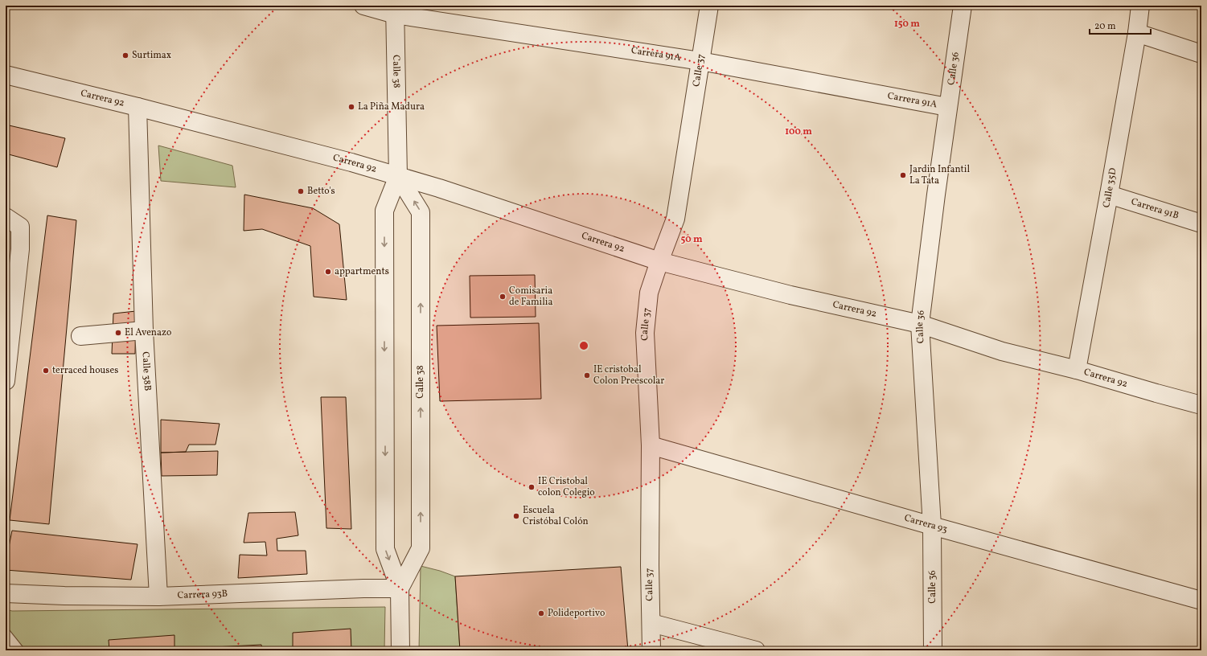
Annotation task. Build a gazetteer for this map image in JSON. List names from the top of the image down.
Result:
{
  "streets": {
    "street": [
      "Carrera 91A",
      "Calle 36",
      "Calle 37",
      "Calle 38",
      "Carrera 92",
      "Calle 35D",
      "Carrera 91B",
      "Calle 38B",
      "Carrera 93",
      "Carrera 93B"
    ]
  },
  "crossings": [
    ["Carrera 91A", "Calle 36"],
    ["Carrera 91A", "Calle 37"],
    ["Carrera 91A", "Calle 38"],
    ["Calle 36", "Carrera 92"],
    ["Calle 36", "Carrera 93"],
    ["Calle 37", "Carrera 92"],
    ["Calle 37", "Carrera 93"],
    ["Calle 38", "Carrera 92"],
    ["Calle 38", "Carrera 93B"],
    ["Carrera 92", "Calle 35D"],
    ["Carrera 92", "Calle 38B"],
    ["Calle 35D", "Carrera 91B"],
    ["Calle 38B", "Carrera 93B"]
  ],
  "places": [
    "Surtimax",
    "La Piña Madura",
    "Jardin Infantil La Tata",
    "Betto's",
    "appartments",
    "Comisaria de Familia",
    "El Avenazo",
    "terraced houses",
    "IE cristobal Colon Preescolar",
    "IE Cristobal colon Colegio",
    "Escuela Cristóbal Colón",
    "Polideportivo"
  ],
  "scale_bar": "20 m",
  "rings": ["150 m", "100 m", "50 m"]
}
